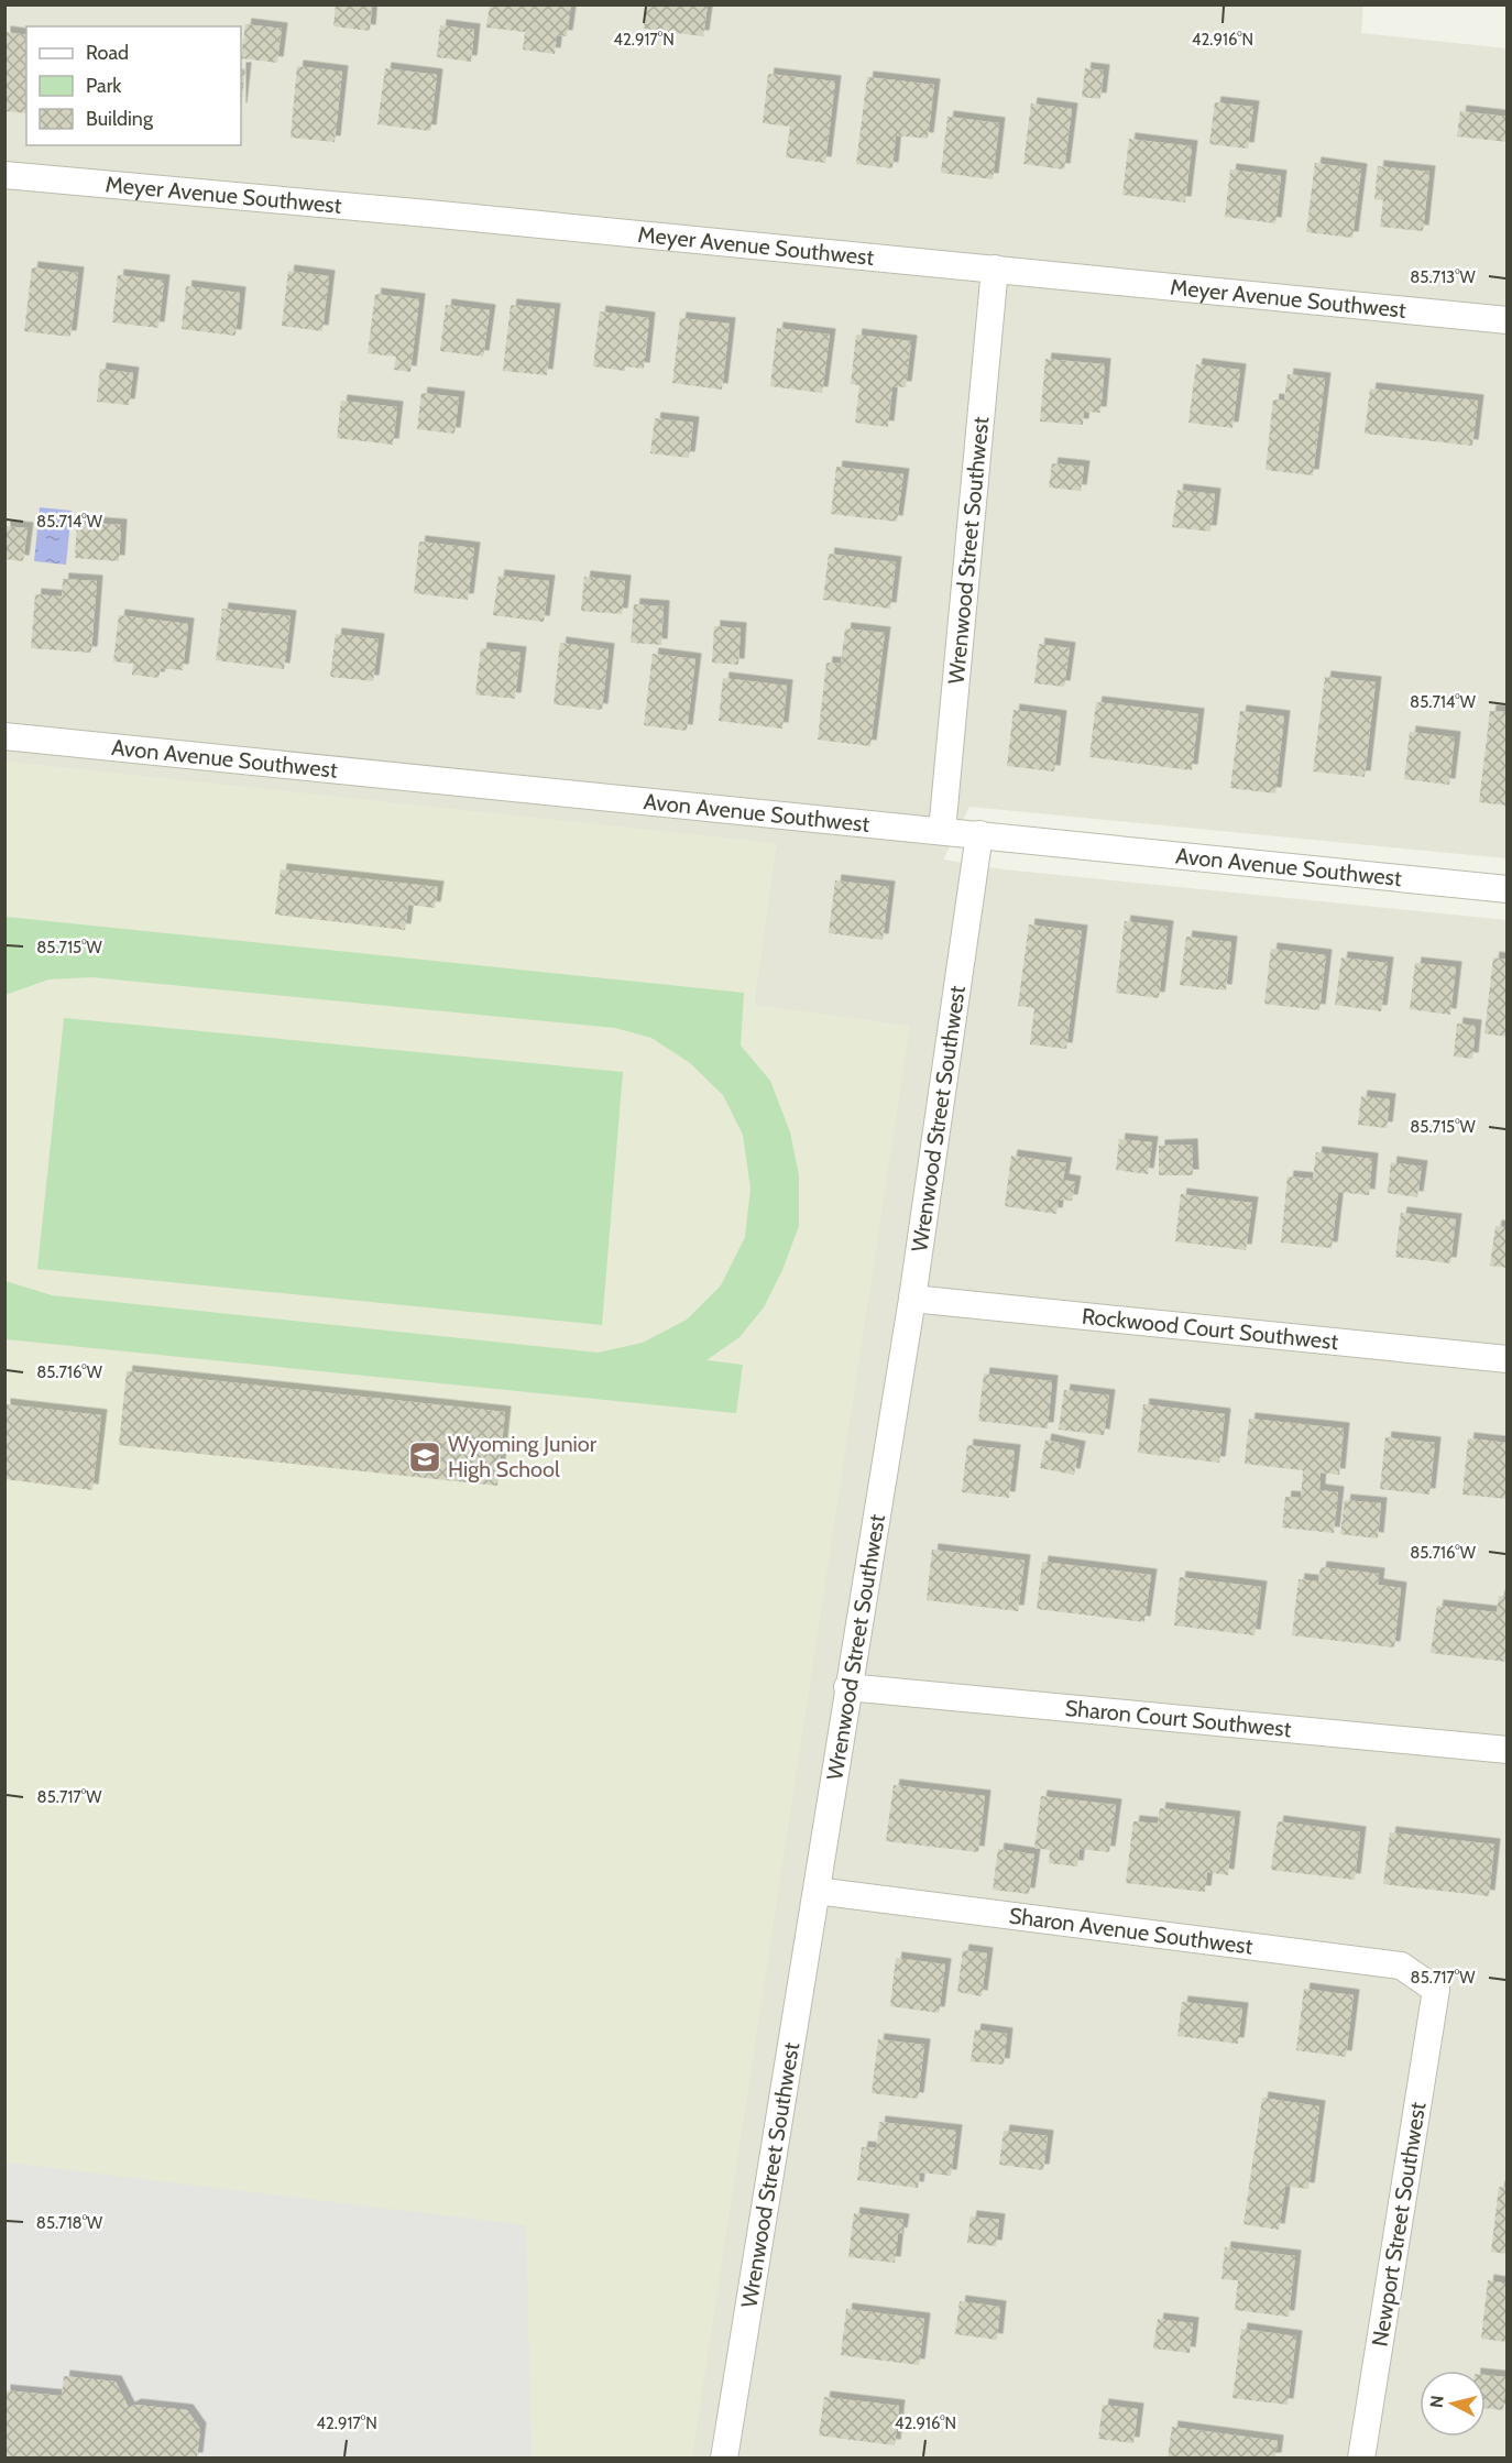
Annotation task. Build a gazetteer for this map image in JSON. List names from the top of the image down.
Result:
{
  "streets": {
    "street": [
      "Meyer Avenue Southwest",
      "Wrenwood Street Southwest",
      "Avon Avenue Southwest",
      "Rockwood Court Southwest",
      "Sharon Court Southwest",
      "Sharon Avenue Southwest",
      "Newport Street Southwest"
    ]
  },
  "crossings": [
    ["Meyer Avenue Southwest", "Wrenwood Street Southwest"],
    ["Wrenwood Street Southwest", "Avon Avenue Southwest"],
    ["Wrenwood Street Southwest", "Rockwood Court Southwest"],
    ["Wrenwood Street Southwest", "Sharon Court Southwest"],
    ["Wrenwood Street Southwest", "Sharon Avenue Southwest"],
    ["Sharon Avenue Southwest", "Newport Street Southwest"]
  ],
  "places": {
    "school or university": ["Wyoming Junior High School"]
  },
  "legend": ["Road", "Park", "Building"],
  "north": "left",
  "coordinates": [
    "42.917°N",
    "42.916°N",
    "85.713°W",
    "85.714°W",
    "85.715°W",
    "85.716°W",
    "85.717°W",
    "85.718°W"
  ]
}
